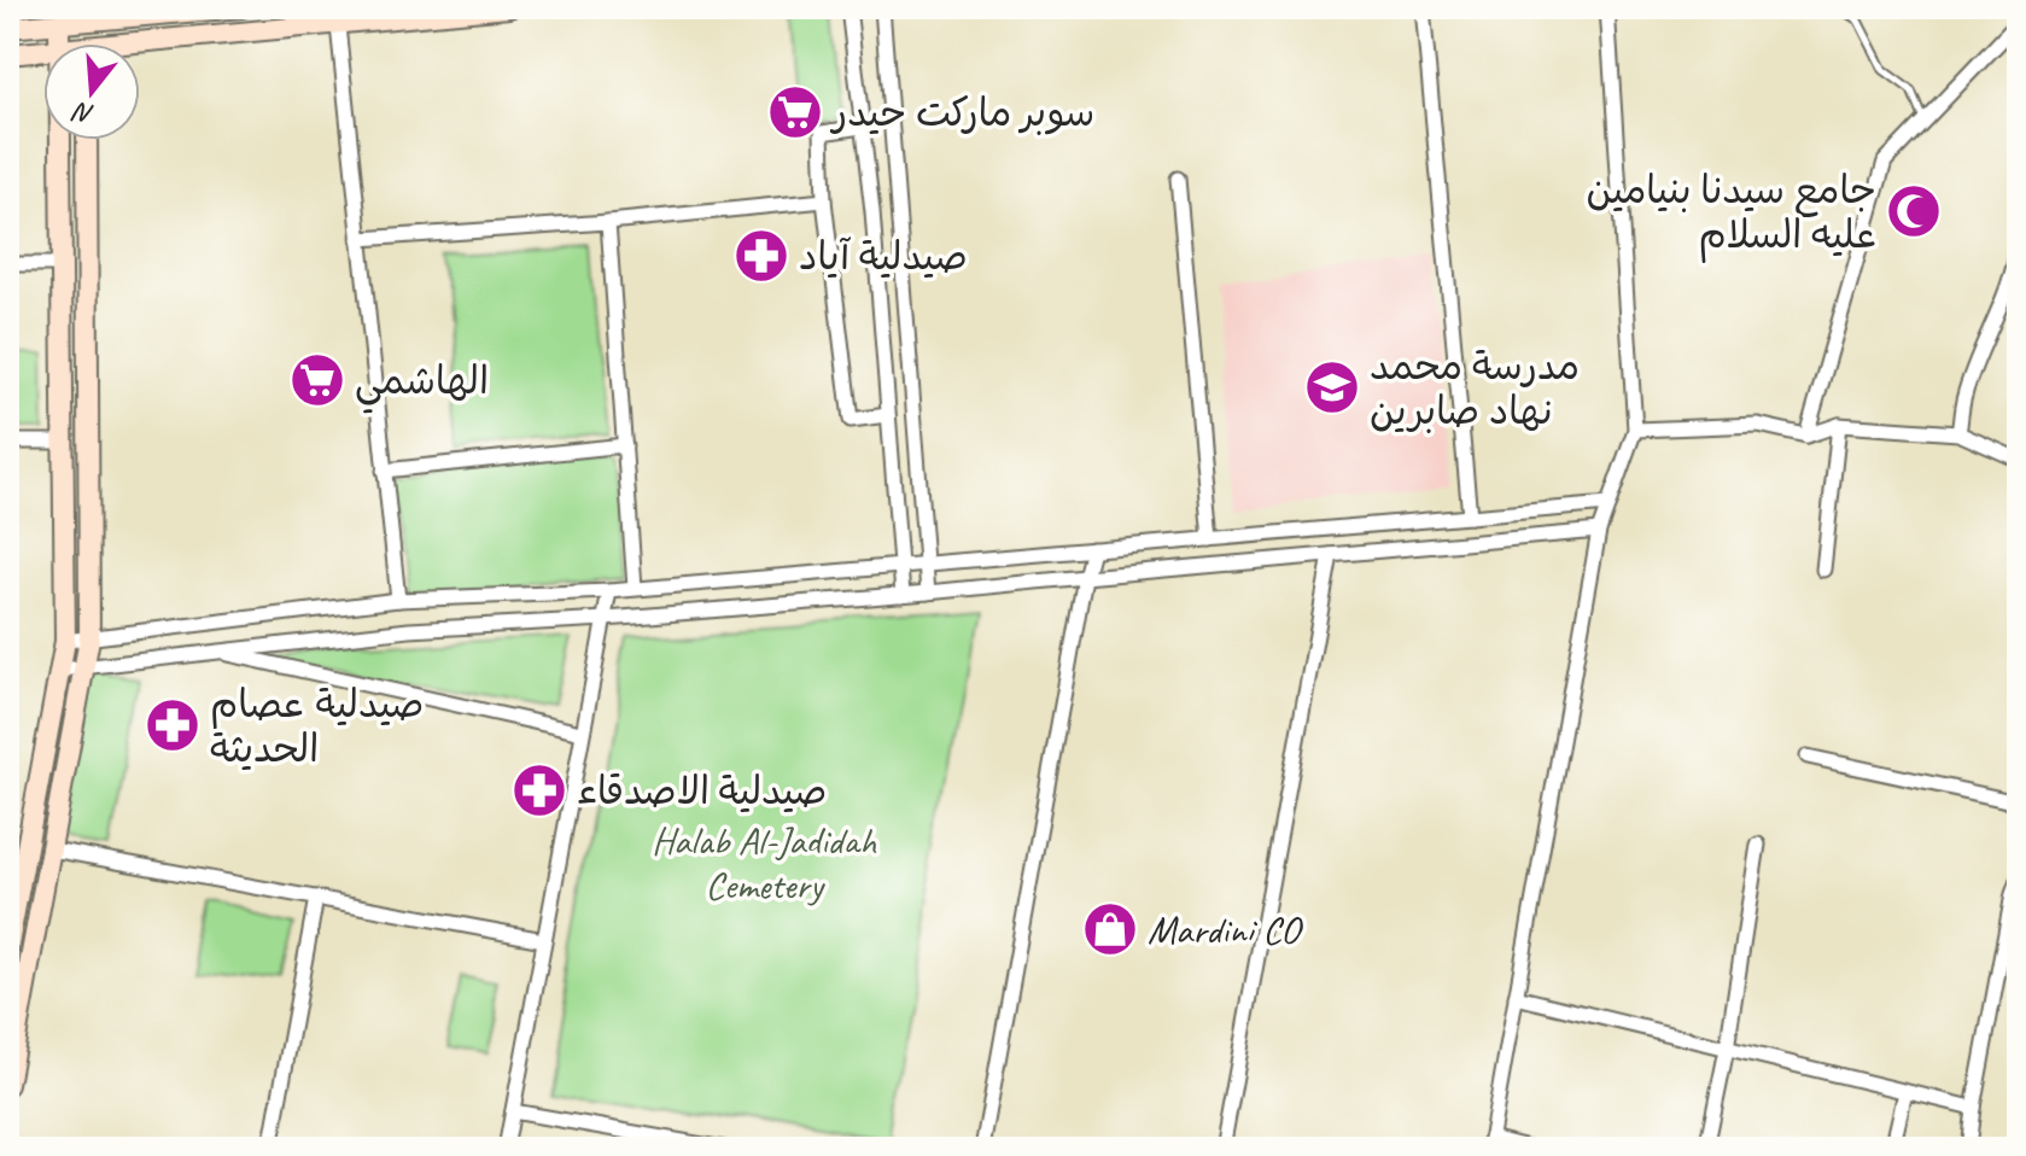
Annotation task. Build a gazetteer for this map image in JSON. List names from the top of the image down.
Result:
{
  "parks": ["Halab Al-Jadidah Cemetery"],
  "places": {
    "supermarket": ["سوبر ماركت حيدر", "الهاشمي"],
    "mosque": ["جامع سيدنا بنيامين عليه السلام"],
    "pharmacy": ["صيدلية آياد", "صيدلية عصام الحديثة", "صيدلية الاصدقاء"],
    "school or university": ["مدرسة محمد نهاد صابرين"],
    "shop": ["Mardini CO"]
  },
  "north": "bottom"
}
